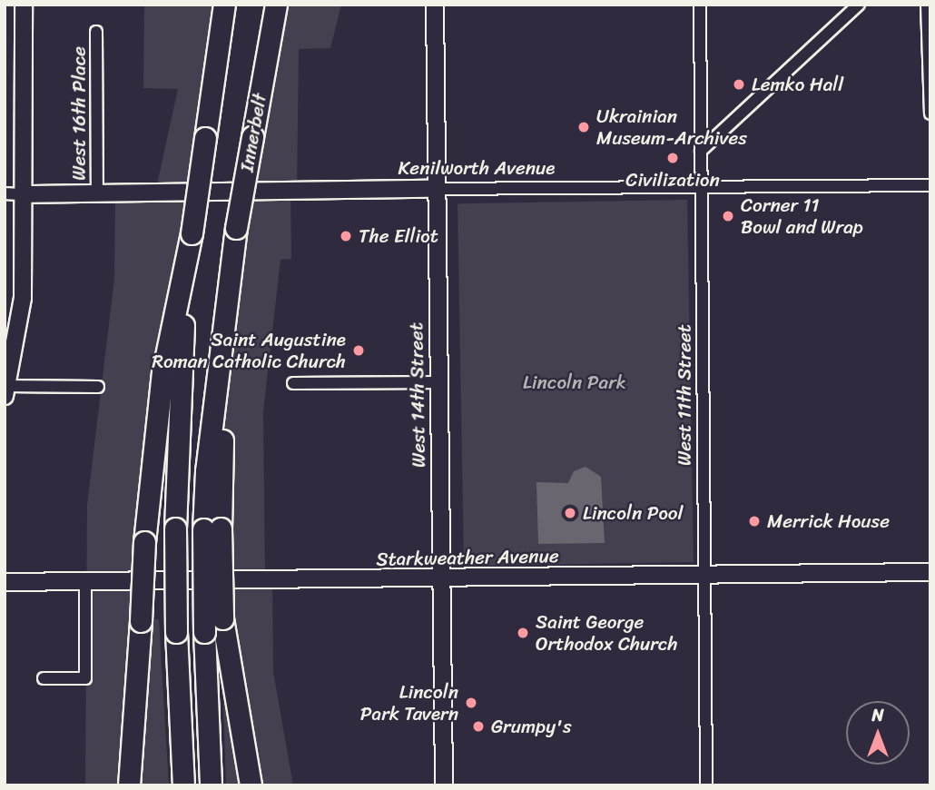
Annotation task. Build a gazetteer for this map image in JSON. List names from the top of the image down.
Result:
{
  "streets": {
    "highway": ["Innerbelt"],
    "street": [
      "West 16th Place",
      "Kenilworth Avenue",
      "West 14th Street",
      "West 11th Street",
      "Starkweather Avenue"
    ]
  },
  "crossings": [
    ["West 16th Place", "Kenilworth Avenue"],
    ["Kenilworth Avenue", "West 14th Street"],
    ["Kenilworth Avenue", "West 11th Street"],
    ["West 14th Street", "Starkweather Avenue"],
    ["West 11th Street", "Starkweather Avenue"]
  ],
  "parks": ["Lincoln Park"],
  "places": [
    "Lemko Hall",
    "Ukrainian Museum-Archives",
    "Civilization",
    "Corner 11 Bowl and Wrap",
    "The Elliot",
    "Saint Augustine Roman Catholic Church",
    "Lincoln Pool",
    "Merrick House",
    "Saint George Orthodox Church",
    "Lincoln Park Tavern",
    "Grumpy's"
  ],
  "north": "top"
}
